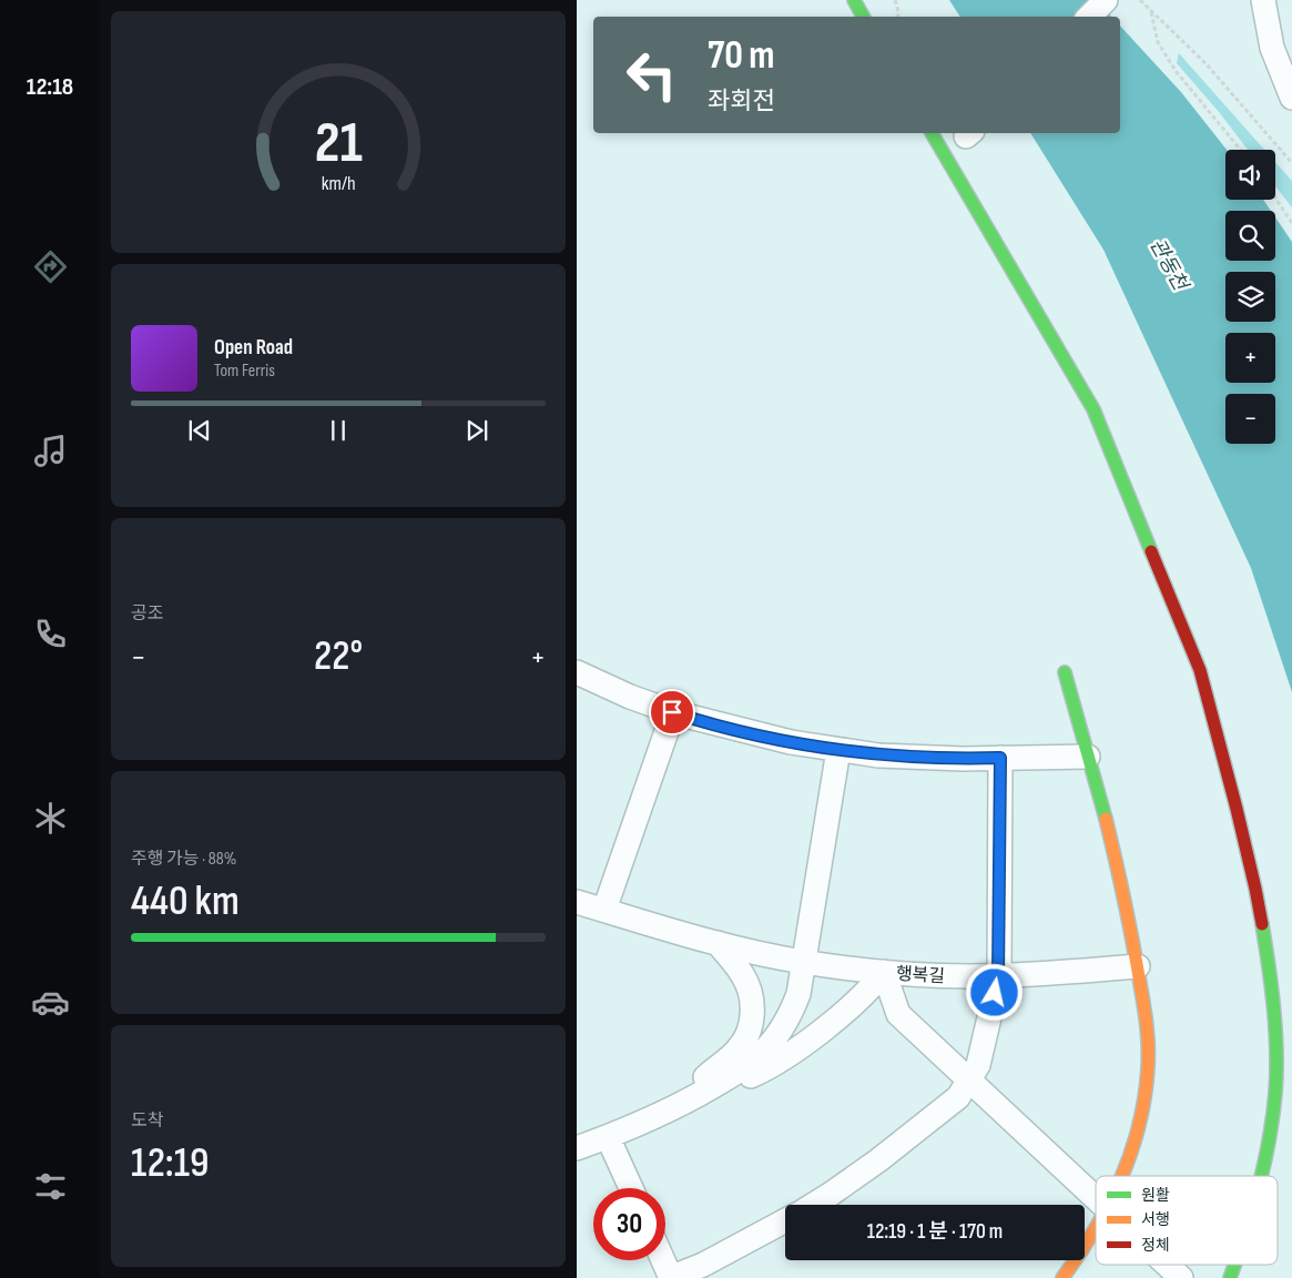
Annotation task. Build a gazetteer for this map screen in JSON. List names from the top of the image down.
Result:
{
  "streets": {
    "street": ["행복길"]
  },
  "water": ["관동천"],
  "legend": ["원활", "서행", "정체"],
  "page": {
    "tabs": "12:18",
    "turn": ["70 m", "좌회전"],
    "map_buttons": ["+", "−"],
    "song": ["Open Road", "Tom Ferris"],
    "tile": [
      "공조",
      ["주행 가능 · 88%", "440 km"],
      ["도착", "12:19"]
    ],
    "heat": ["−", "22°", "+"],
    "limit": "30",
    "trip": "12:19 · 1 분 · 170 m",
    "gauge": ["21", "km/h"]
  }
}
